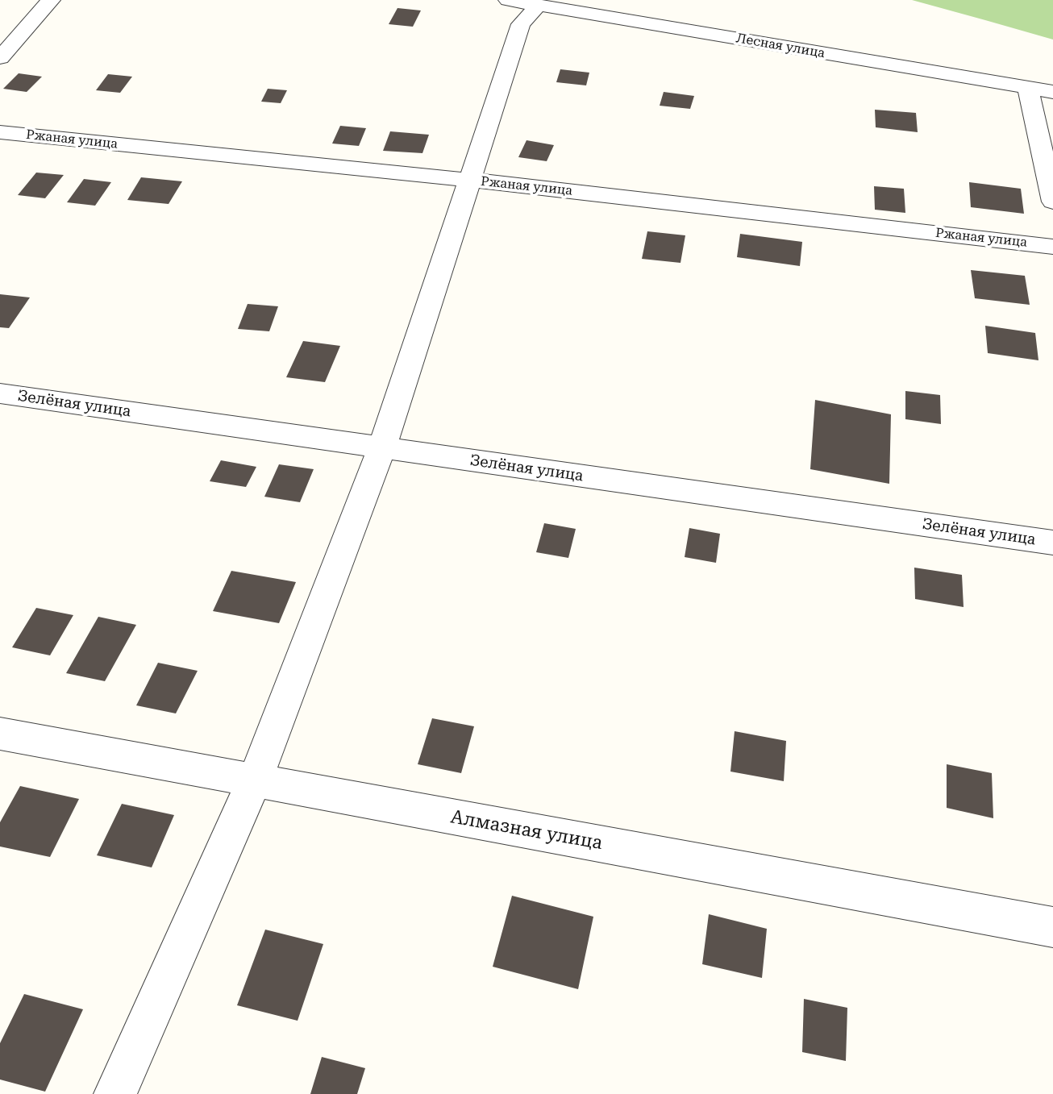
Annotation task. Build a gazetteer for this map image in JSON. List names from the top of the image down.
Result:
{
  "streets": {
    "street": [
      "Лесная улица",
      "Ржаная улица",
      "Зелёная улица",
      "Алмазная улица"
    ]
  }
}
